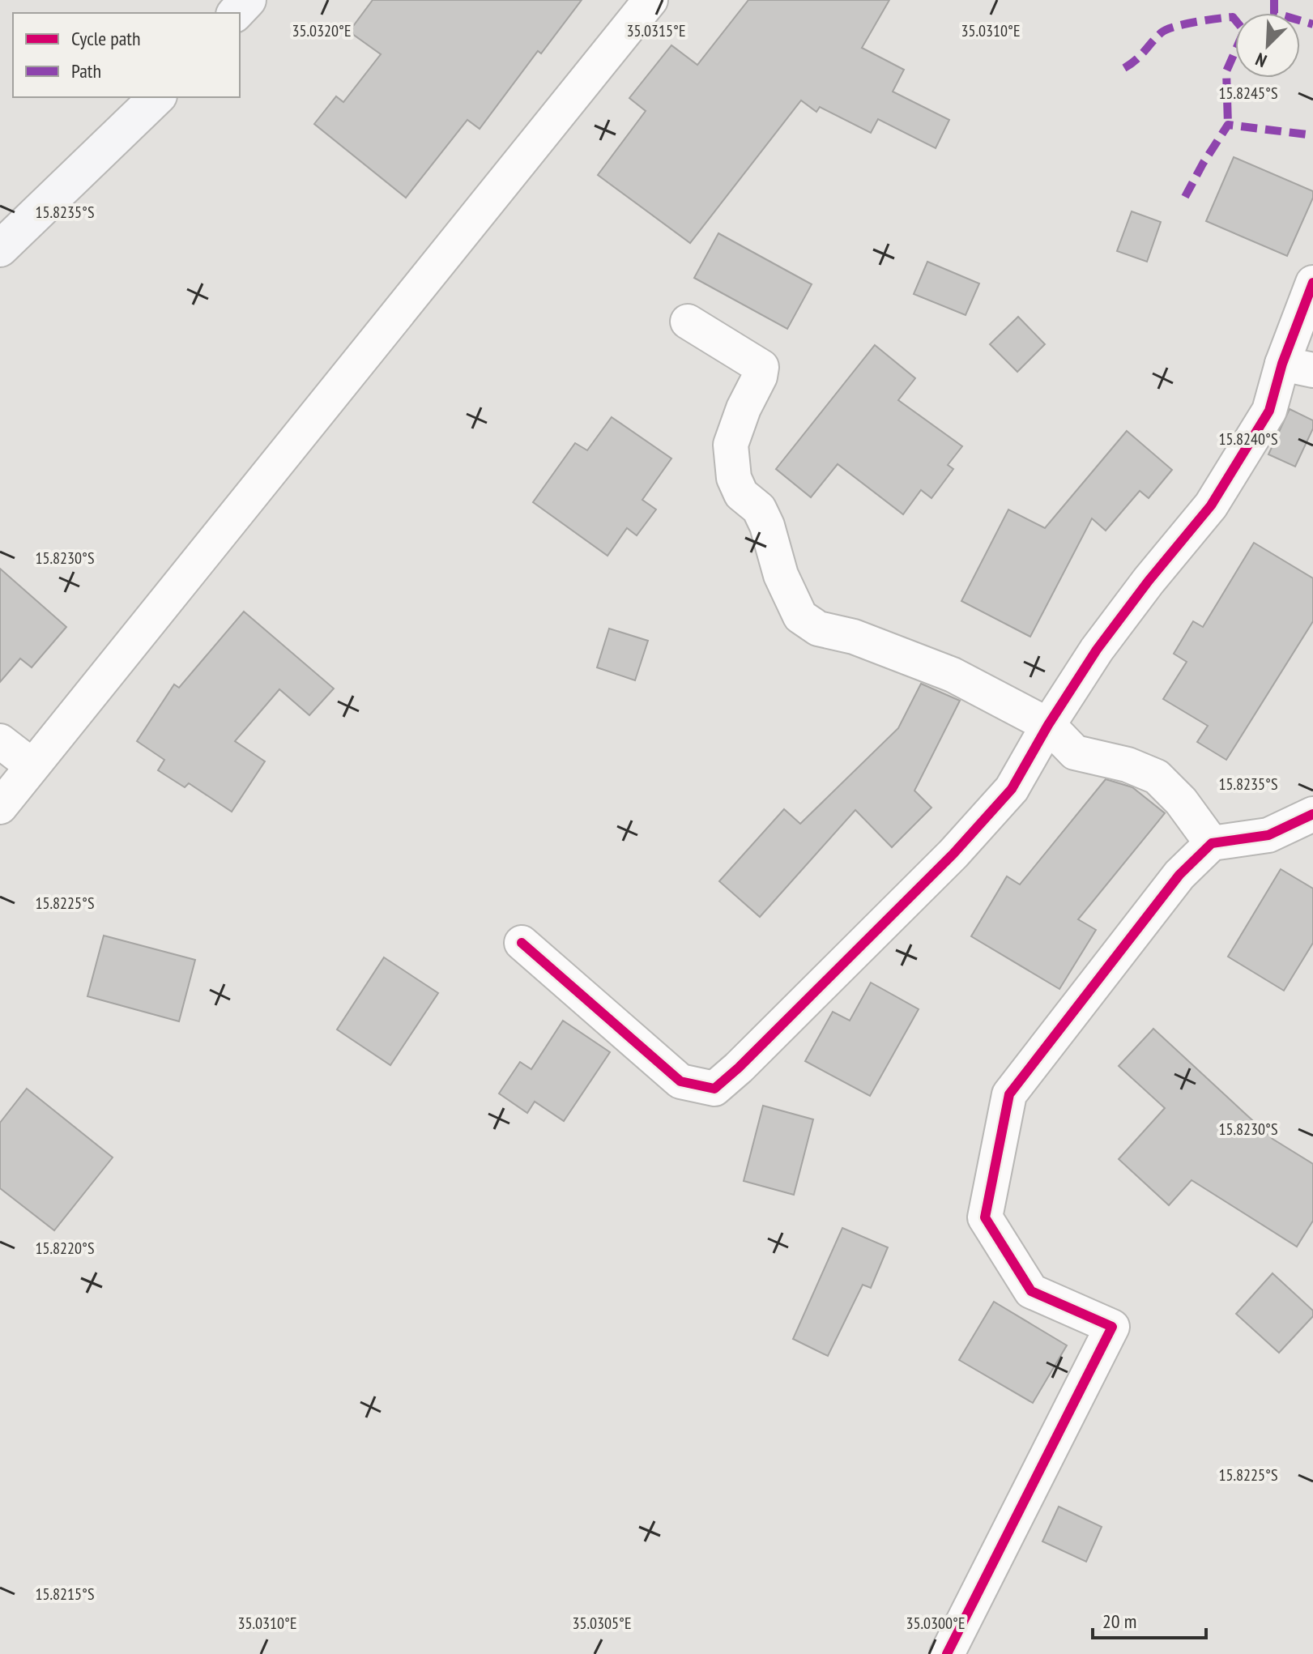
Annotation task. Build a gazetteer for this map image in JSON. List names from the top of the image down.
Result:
{
  "legend": ["Cycle path", "Path"],
  "scale_bar": "20 m",
  "north": "bottom left",
  "coordinates": [
    "35.0320°E",
    "35.0315°E",
    "35.0310°E",
    "15.8245°S",
    "15.8235°S",
    "15.8240°S",
    "15.8230°S",
    "15.8225°S",
    "15.8220°S",
    "15.8215°S",
    "35.0305°E",
    "35.0300°E"
  ]
}
